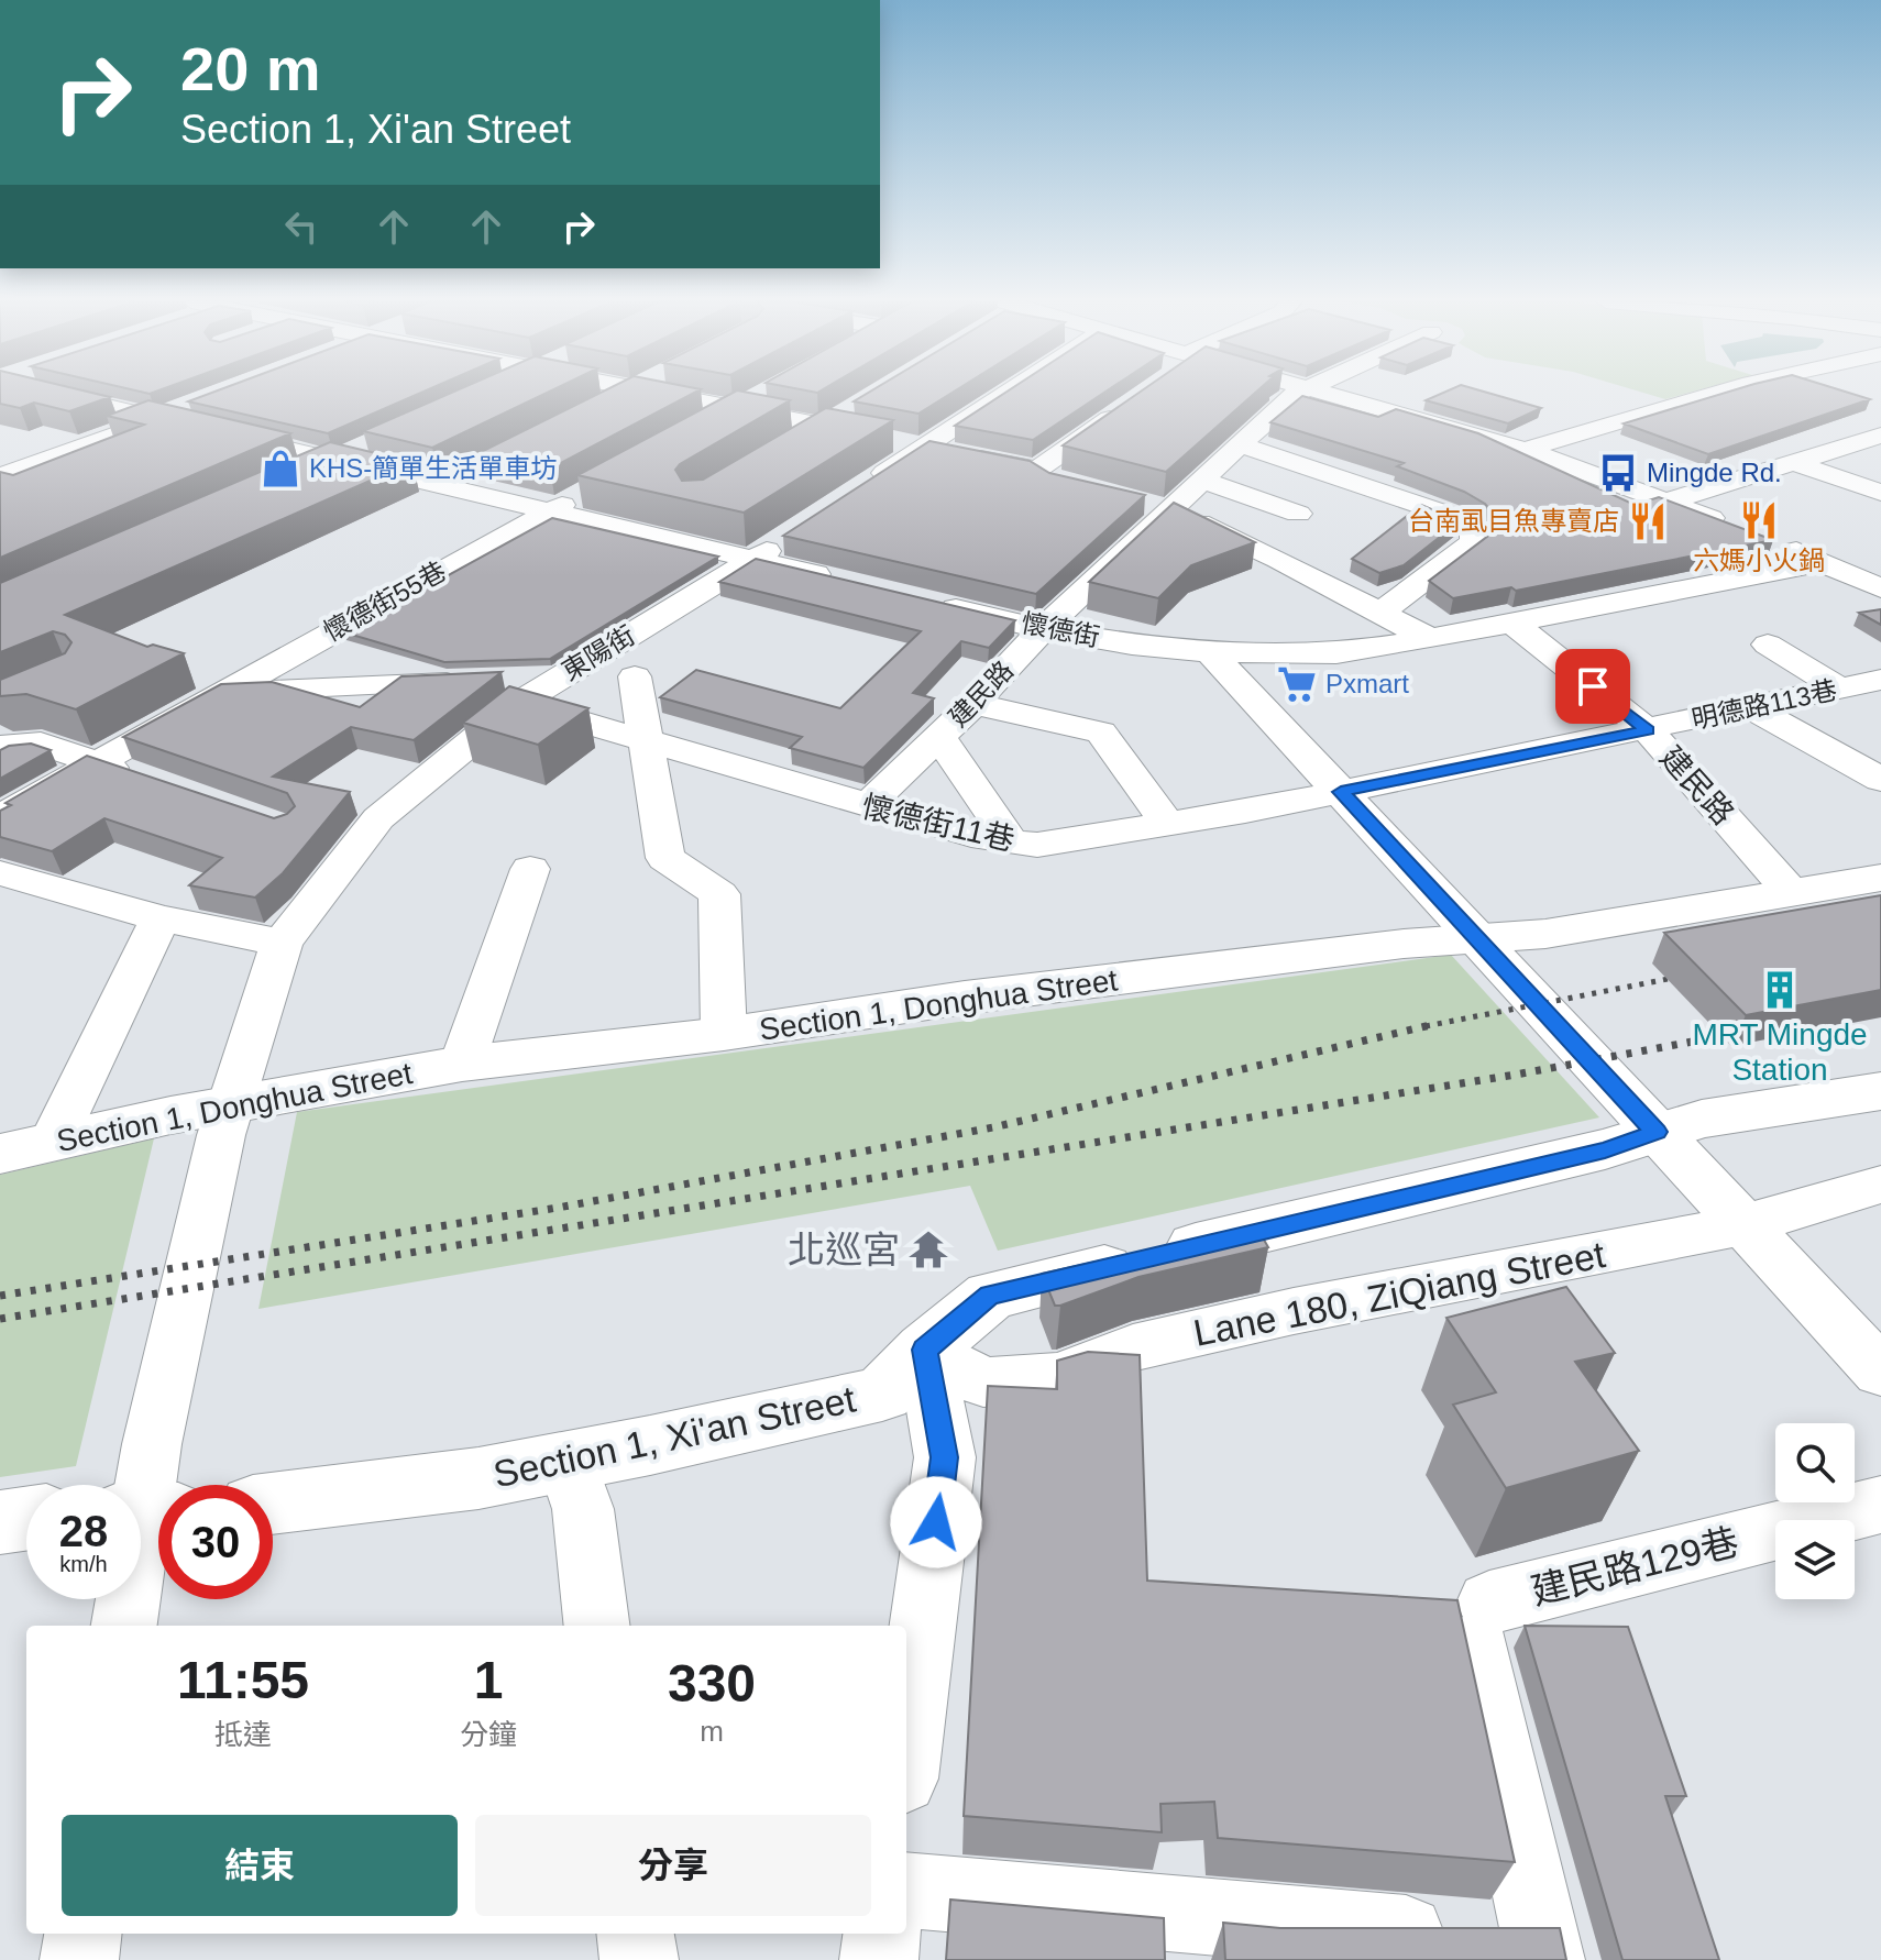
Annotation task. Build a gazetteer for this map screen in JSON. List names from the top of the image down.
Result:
{
  "streets": {
    "street": [
      "懷德街55巷",
      "懷德街",
      "東陽街",
      "建民路",
      "明德路113巷",
      "懷德街11巷",
      "Section 1, Donghua Street",
      "Lane 180, ZiQiang Street",
      "Section 1, Xi'an Street",
      "建民路129巷"
    ]
  },
  "crossings": [
    ["懷德街", "建民路"],
    ["東陽街", "懷德街11巷"],
    ["東陽街", "Section 1, Donghua Street"],
    ["建民路", "明德路113巷"],
    ["建民路", "懷德街11巷"],
    ["建民路", "Section 1, Donghua Street"],
    ["明德路113巷", "懷德街11巷"],
    ["Lane 180, ZiQiang Street", "Section 1, Xi'an Street"]
  ],
  "places": {
    "shop": ["KHS-簡單生活單車坊"],
    "bus stop": ["Mingde Rd."],
    "restaurant": ["六媽小火鍋", "台南虱目魚專賣店"],
    "supermarket": ["Pxmart"],
    "building": ["MRT Mingde Station"],
    "temple": ["北巡宮"]
  },
  "page": {
    "turn": ["20 m", "Section 1, Xi'an Street"],
    "speed": "28 km/h",
    "limit": "30",
    "eta": [
      "11:55",
      "抵達",
      "1",
      "分鐘",
      "330",
      "m"
    ],
    "buttons": ["結束", "分享"]
  }
}
